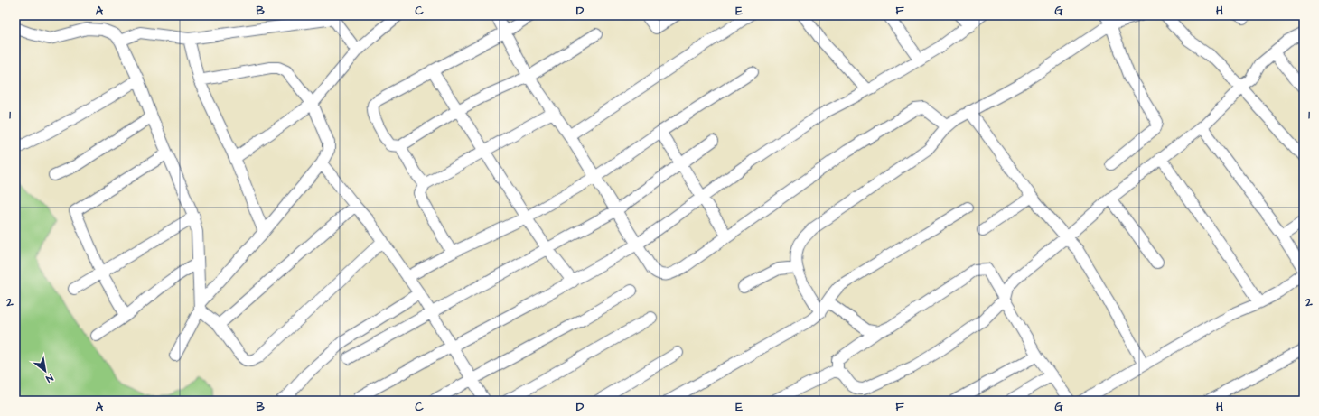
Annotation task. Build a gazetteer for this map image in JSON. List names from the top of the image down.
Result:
{
  "north": "bottom right",
  "grid": {
    "columns": [
      "A",
      "B",
      "C",
      "D",
      "E",
      "F",
      "G",
      "H"
    ],
    "rows": ["1", "2"]
  }
}
